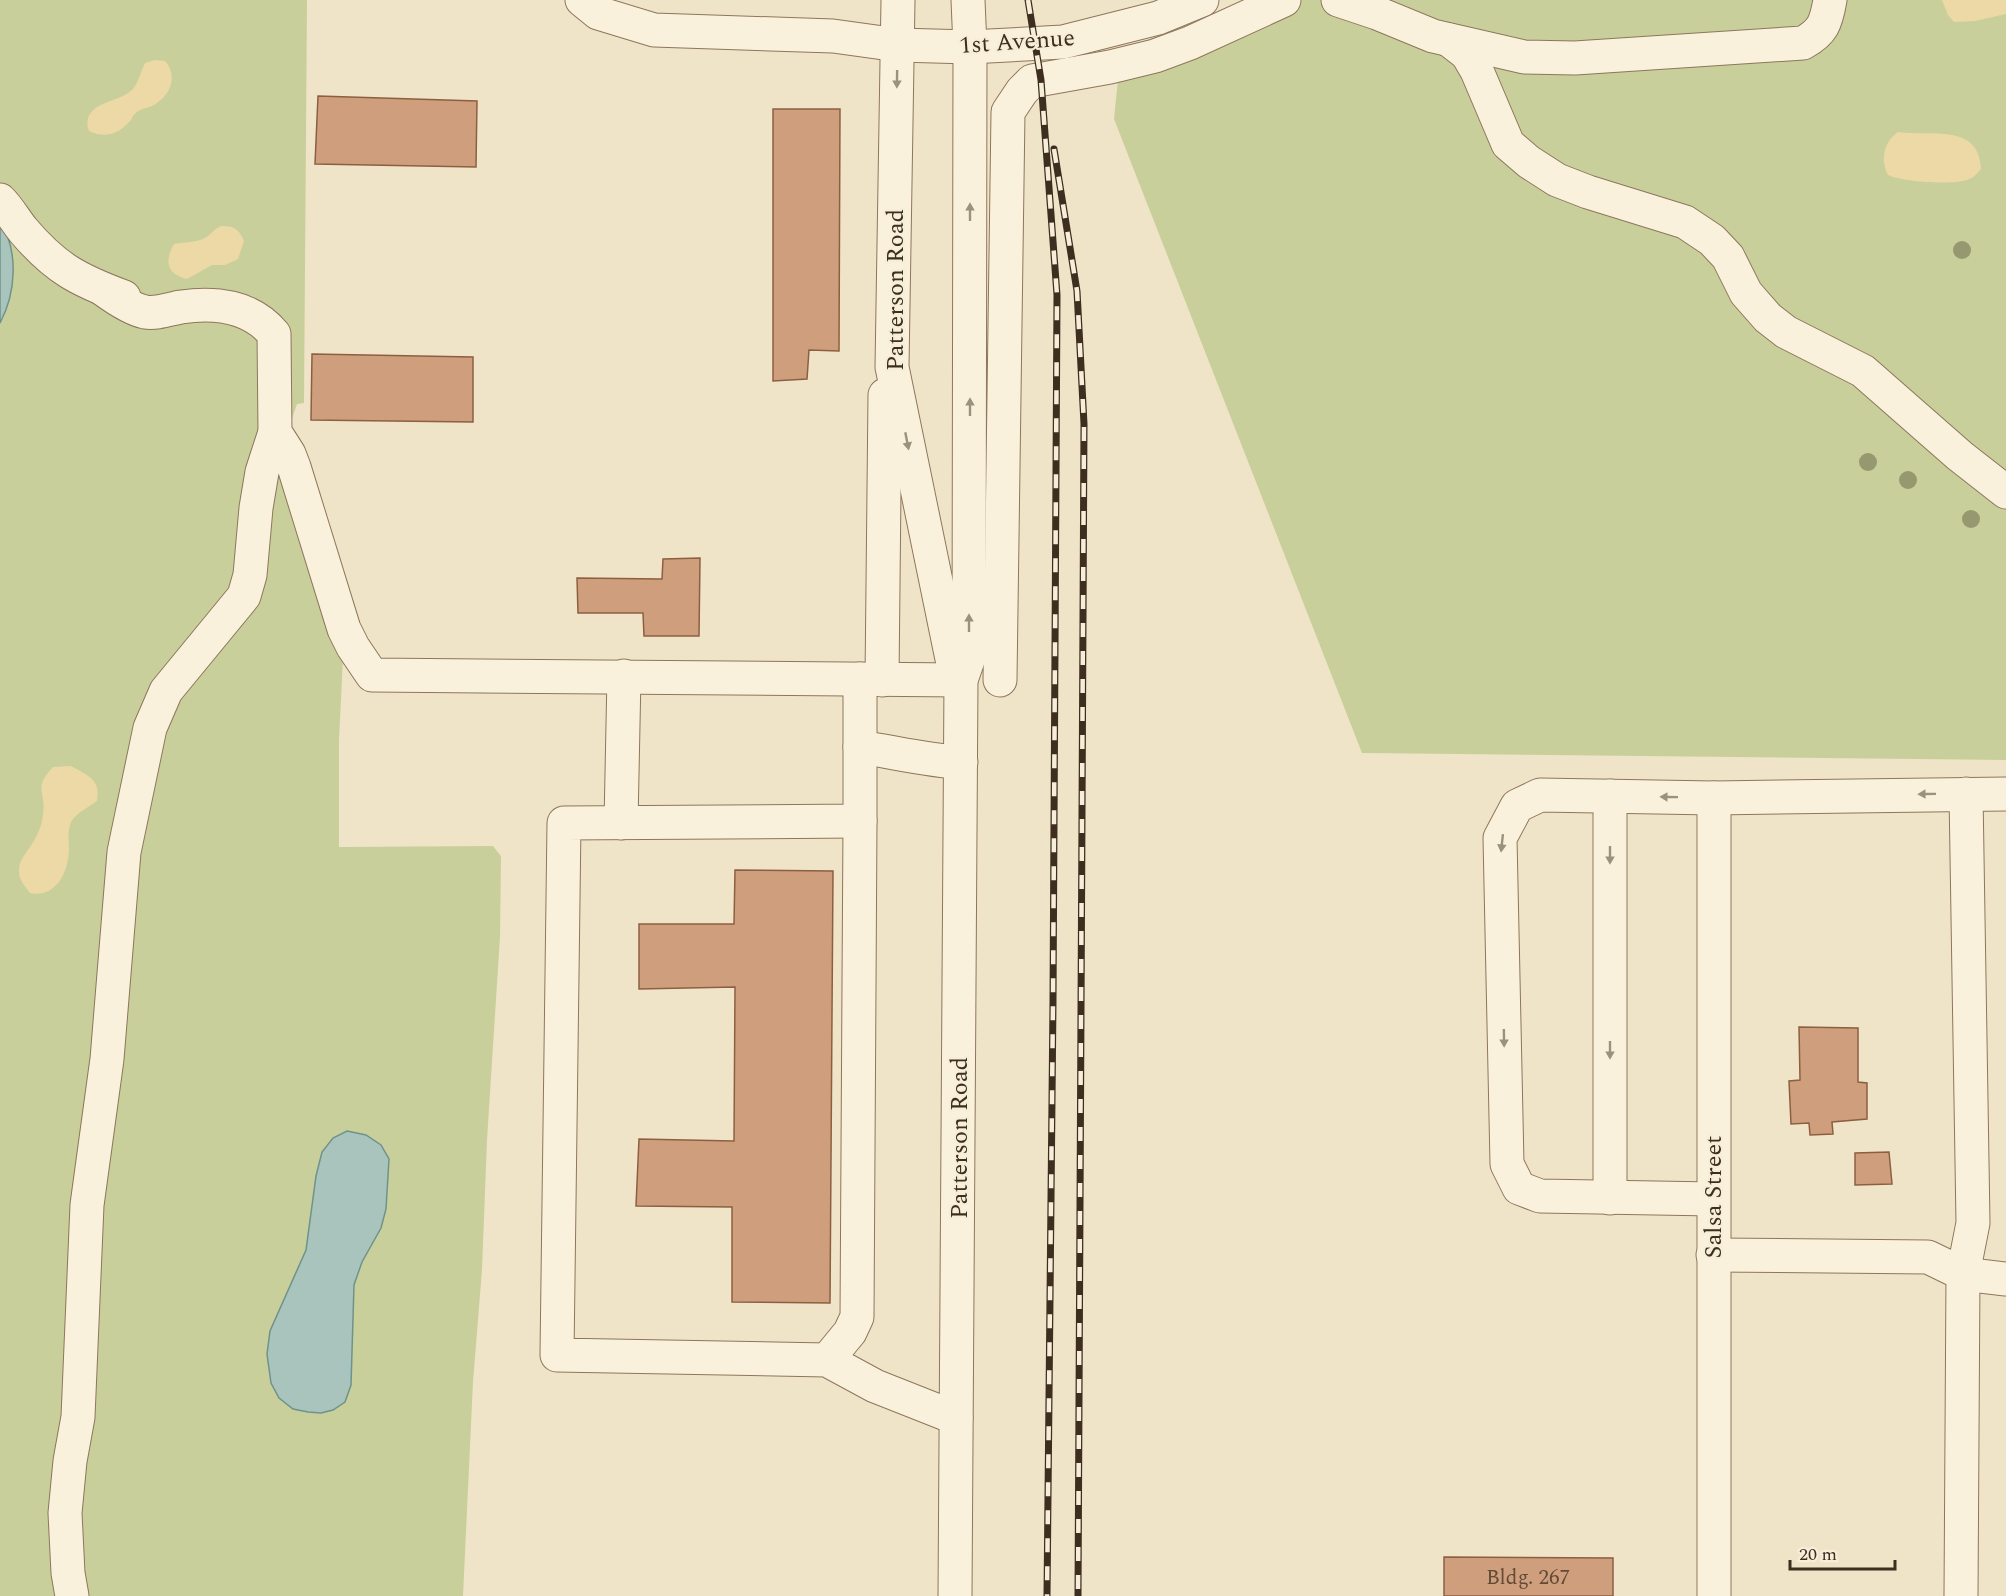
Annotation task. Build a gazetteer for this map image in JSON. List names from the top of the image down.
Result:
{
  "streets": {
    "street": ["1st Avenue", "Patterson Road", "Salsa Street"]
  },
  "crossings": [
    ["1st Avenue", "Patterson Road"]
  ],
  "house_numbers": ["Bldg. 267"],
  "scale_bar": "20 m"
}
